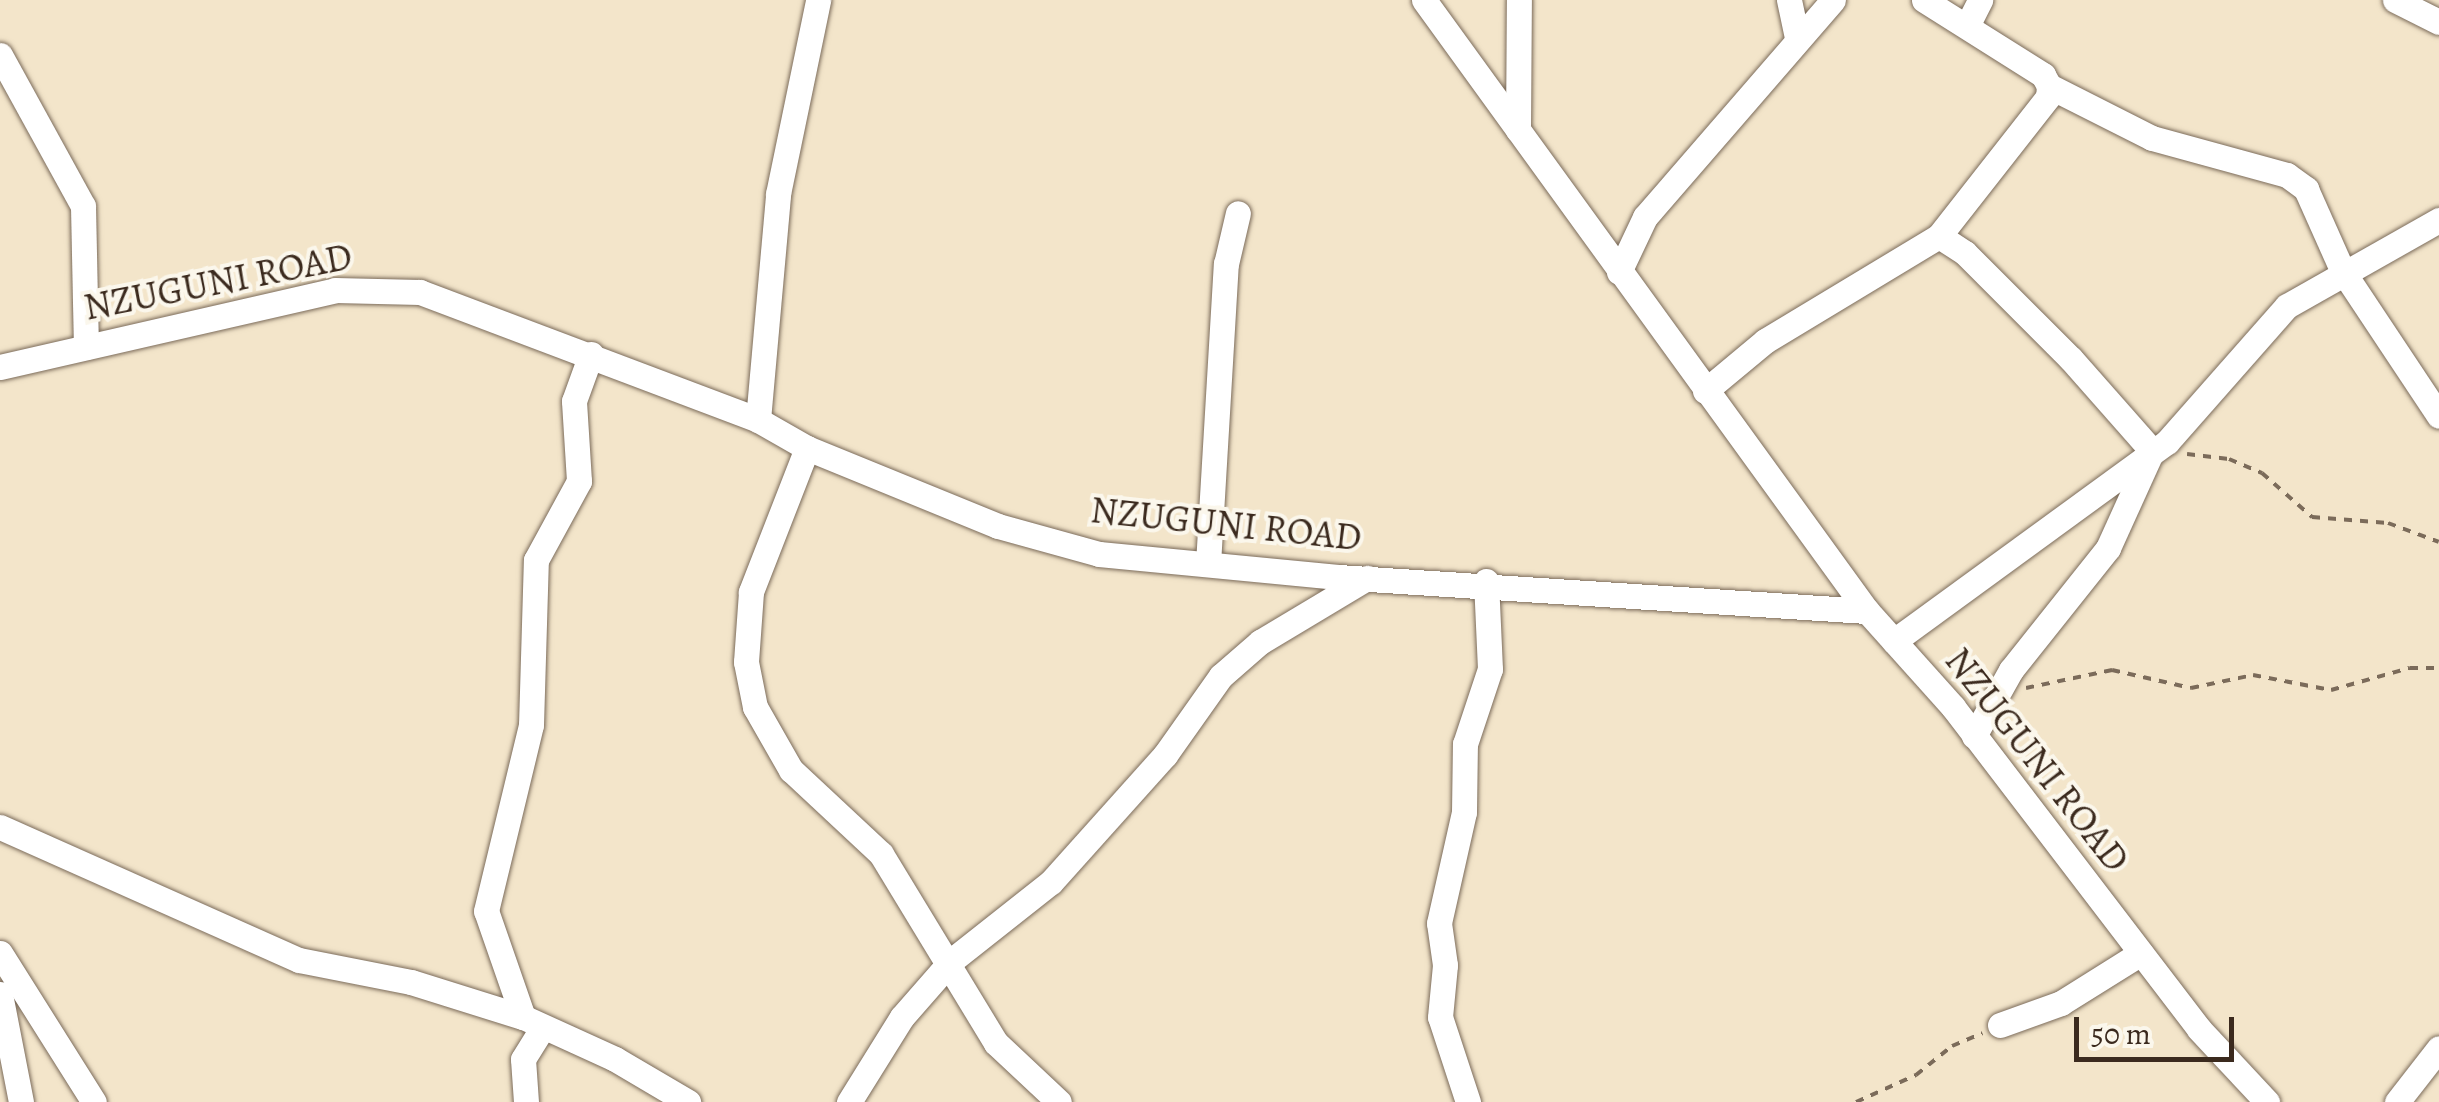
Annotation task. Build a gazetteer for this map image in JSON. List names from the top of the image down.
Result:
{
  "streets": {
    "street": ["NZUGUNI ROAD"]
  },
  "scale_bar": "50 m"
}
